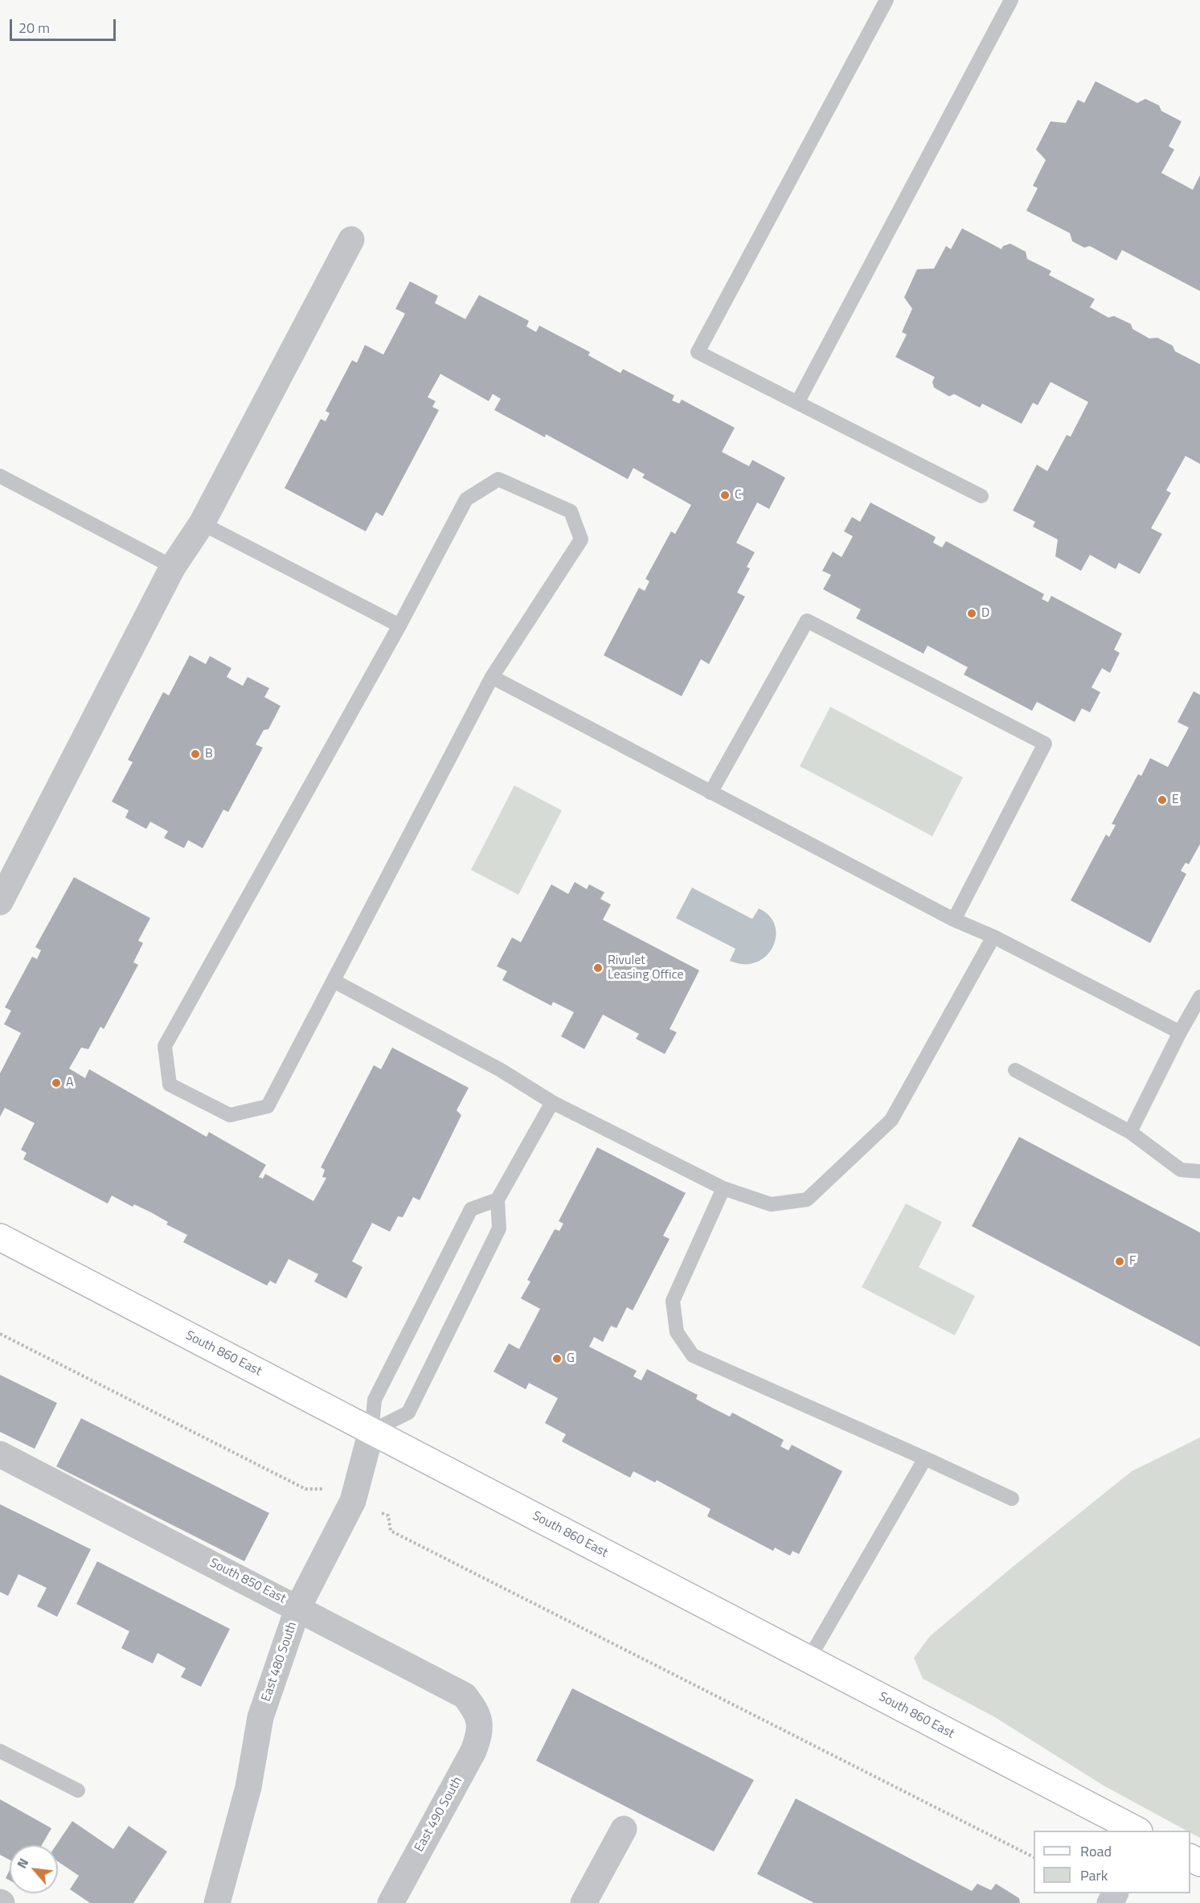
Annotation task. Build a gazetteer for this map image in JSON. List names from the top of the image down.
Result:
{
  "streets": {
    "street": [
      "South 860 East",
      "South 850 East",
      "East 480 South",
      "East 490 South"
    ]
  },
  "crossings": [
    ["South 860 East", "East 480 South"],
    ["South 850 East", "East 480 South"],
    ["South 850 East", "East 490 South"]
  ],
  "places": [
    "C",
    "D",
    "B",
    "E",
    "Rivulet Leasing Office",
    "A",
    "F",
    "G"
  ],
  "legend": ["Road", "Park"],
  "scale_bar": "20 m",
  "north": "top left"
}
